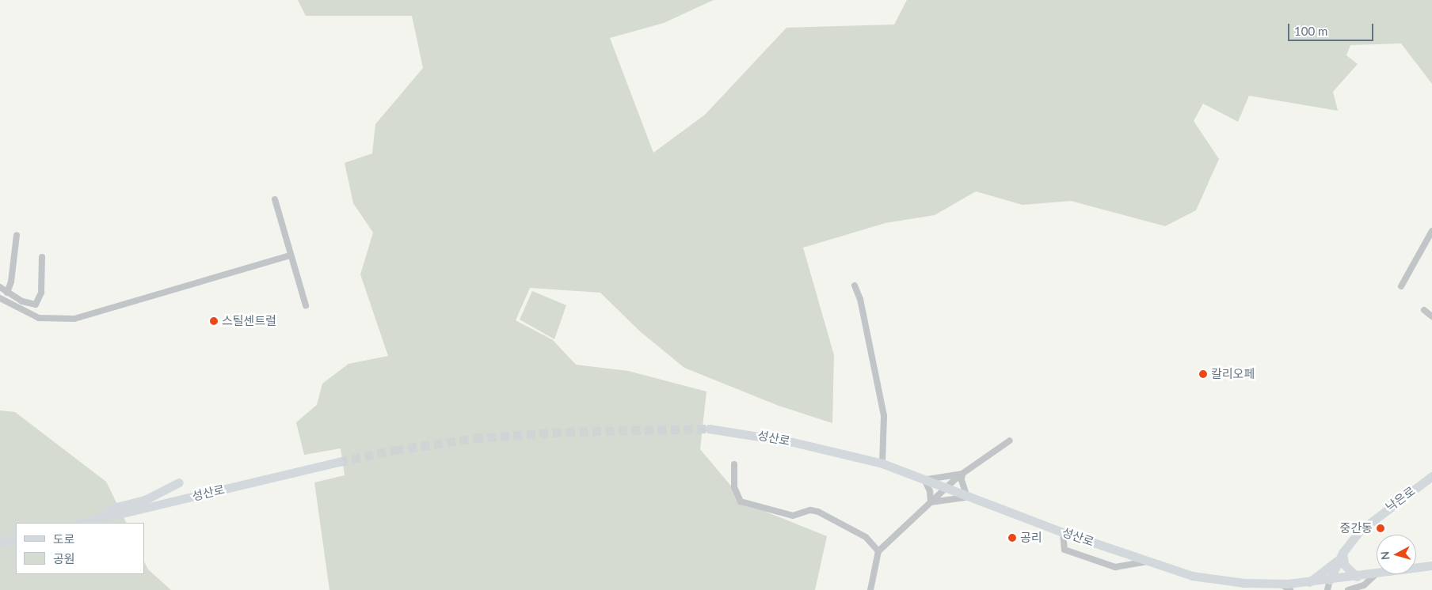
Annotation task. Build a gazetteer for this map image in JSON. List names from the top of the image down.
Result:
{
  "streets": {
    "main road": ["성산로", "낙은로"]
  },
  "crossings": [
    ["성산로", "낙은로"]
  ],
  "places": [
    "스틸센트럴",
    "칼리오페",
    "중간동",
    "공리"
  ],
  "legend": ["도로", "공원"],
  "scale_bar": "100 m",
  "north": "left"
}
